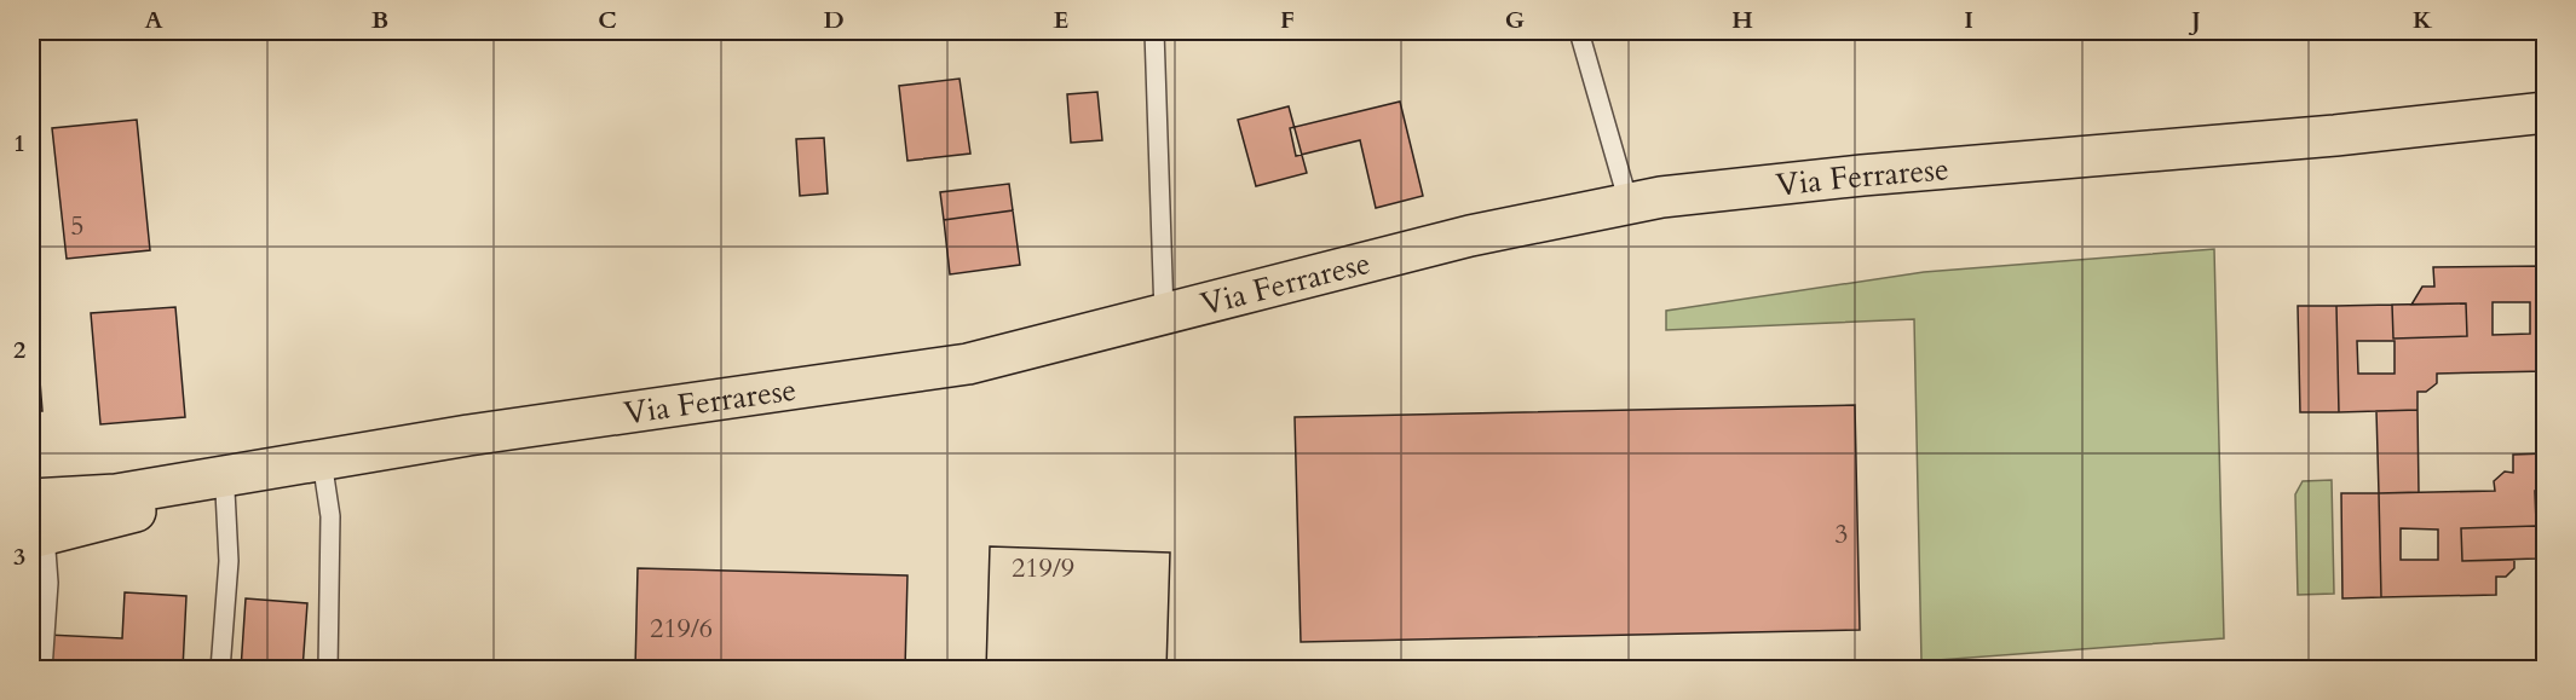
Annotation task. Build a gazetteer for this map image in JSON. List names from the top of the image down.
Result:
{
  "streets": {
    "main road": ["Via Ferrarese"]
  },
  "house_numbers": [
    "5",
    "3",
    "219/9",
    "219/6"
  ],
  "grid": {
    "columns": [
      "A",
      "B",
      "C",
      "D",
      "E",
      "F",
      "G",
      "H",
      "I",
      "J",
      "K"
    ],
    "rows": ["1", "2", "3"]
  }
}
